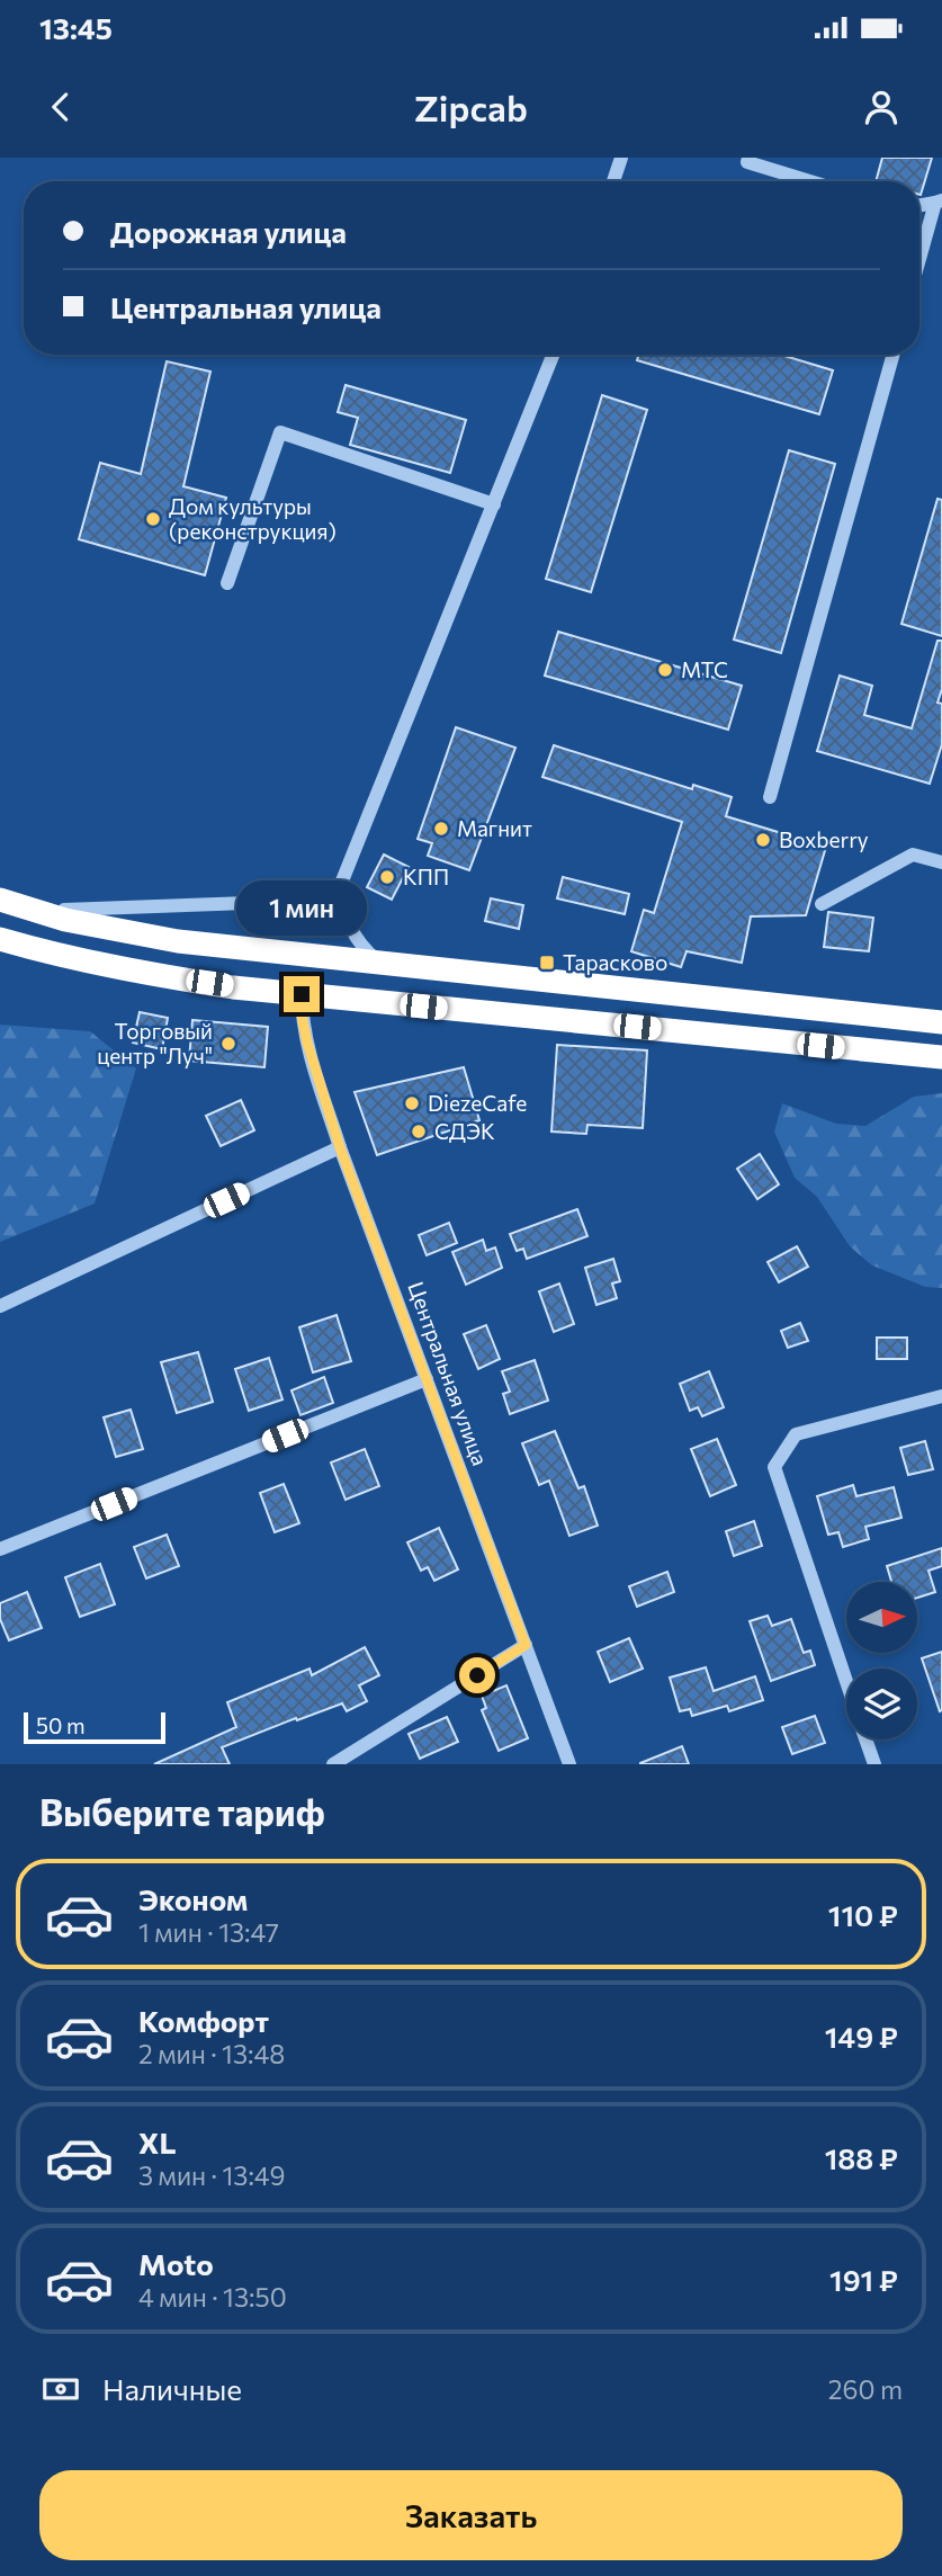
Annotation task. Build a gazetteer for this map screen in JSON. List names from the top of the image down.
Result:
{
  "streets": {
    "street": ["Центральная улица"]
  },
  "places": {
    "other": [
      "Дом культуры (реконструкция)",
      "МТС",
      "Магнит",
      "Boxberry",
      "КПП",
      "Торговый центр \"Луч\"",
      "DiezeCafe",
      "СДЭК"
    ],
    "transit": ["Тарасково"]
  },
  "scale_bar": "50 m",
  "north": "right",
  "page": {
    "status": "13:45",
    "header": "Zipcab",
    "banner": ["Дорожная улица", "Центральная улица"],
    "bubble": "1 мин",
    "scale": "50 m",
    "heading": "Выберите тариф",
    "list": [
      {
        "name": "Эконом",
        "note": "1 мин · 13:47",
        "value": "110 ₽"
      },
      {
        "name": "Комфорт",
        "note": "2 мин · 13:48",
        "value": "149 ₽"
      },
      {
        "name": "XL",
        "note": "3 мин · 13:49",
        "value": "188 ₽"
      },
      {
        "name": "Moto",
        "note": "4 мин · 13:50",
        "value": "191 ₽"
      }
    ],
    "pay": ["Наличные", "260 m"],
    "buttons": "Заказать"
  }
}
